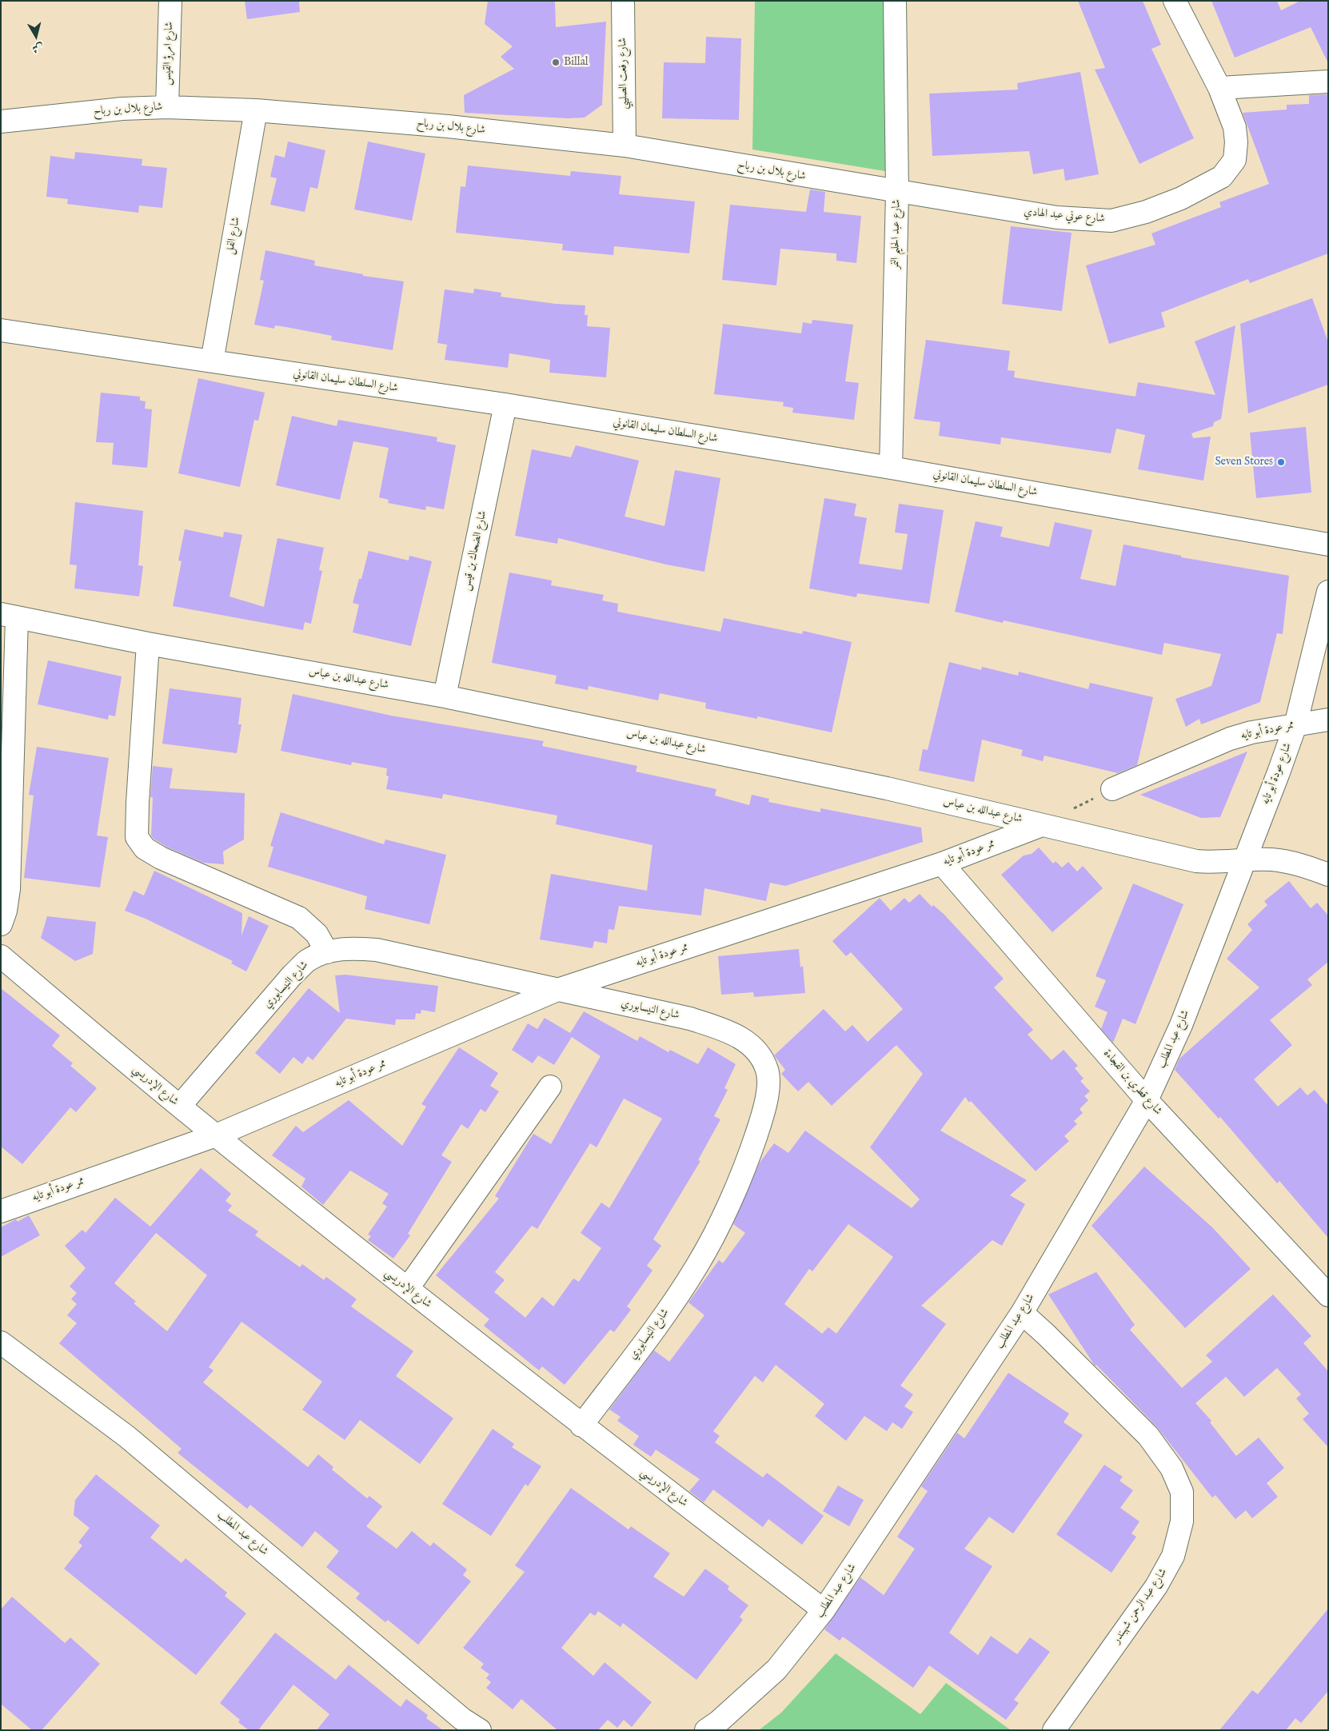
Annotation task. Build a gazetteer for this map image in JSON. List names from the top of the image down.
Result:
{
  "streets": {
    "street": [
      "شارع امرؤ القيس",
      "شارع رفعت الصليبي",
      "شارع بلال بن رباح",
      "شارع عوني عبد الهادي",
      "شارع عبد الحليم النمر",
      "شارع الفل",
      "شارع السلطان سليمان القانوني",
      "شارع الضحاك بن قيس",
      "شارع عبدالله بن عباس",
      "ممر عودة أبو تايه",
      "شارع عودة أبو تايه",
      "شارع النيسابوري",
      "شارع عبد المطلب",
      "شارع قطري بن الفجاءة",
      "شارع الإدريسي",
      "شارع عبد الرحمن شهبندر"
    ]
  },
  "crossings": [
    ["شارع امرؤ القيس", "شارع بلال بن رباح"],
    ["شارع رفعت الصليبي", "شارع بلال بن رباح"],
    ["شارع بلال بن رباح", "شارع عوني عبد الهادي"],
    ["شارع بلال بن رباح", "شارع عبد الحليم النمر"],
    ["شارع بلال بن رباح", "شارع الفل"],
    ["شارع عوني عبد الهادي", "شارع عبد الحليم النمر"],
    ["شارع عبد الحليم النمر", "شارع السلطان سليمان القانوني"],
    ["شارع الفل", "شارع السلطان سليمان القانوني"],
    ["شارع السلطان سليمان القانوني", "شارع الضحاك بن قيس"],
    ["شارع الضحاك بن قيس", "شارع عبدالله بن عباس"],
    ["شارع عبدالله بن عباس", "ممر عودة أبو تايه"],
    ["شارع عبدالله بن عباس", "شارع عودة أبو تايه"],
    ["شارع عبدالله بن عباس", "شارع عبد المطلب"],
    ["ممر عودة أبو تايه", "شارع عودة أبو تايه"],
    ["ممر عودة أبو تايه", "شارع النيسابوري"],
    ["ممر عودة أبو تايه", "شارع قطري بن الفجاءة"],
    ["ممر عودة أبو تايه", "شارع الإدريسي"],
    ["شارع عودة أبو تايه", "شارع عبد المطلب"],
    ["شارع النيسابوري", "شارع الإدريسي"],
    ["شارع عبد المطلب", "شارع قطري بن الفجاءة"],
    ["شارع عبد المطلب", "شارع الإدريسي"],
    ["شارع عبد المطلب", "شارع عبد الرحمن شهبندر"]
  ],
  "places": ["Billal", "Seven Stores"],
  "north": "bottom"
}
